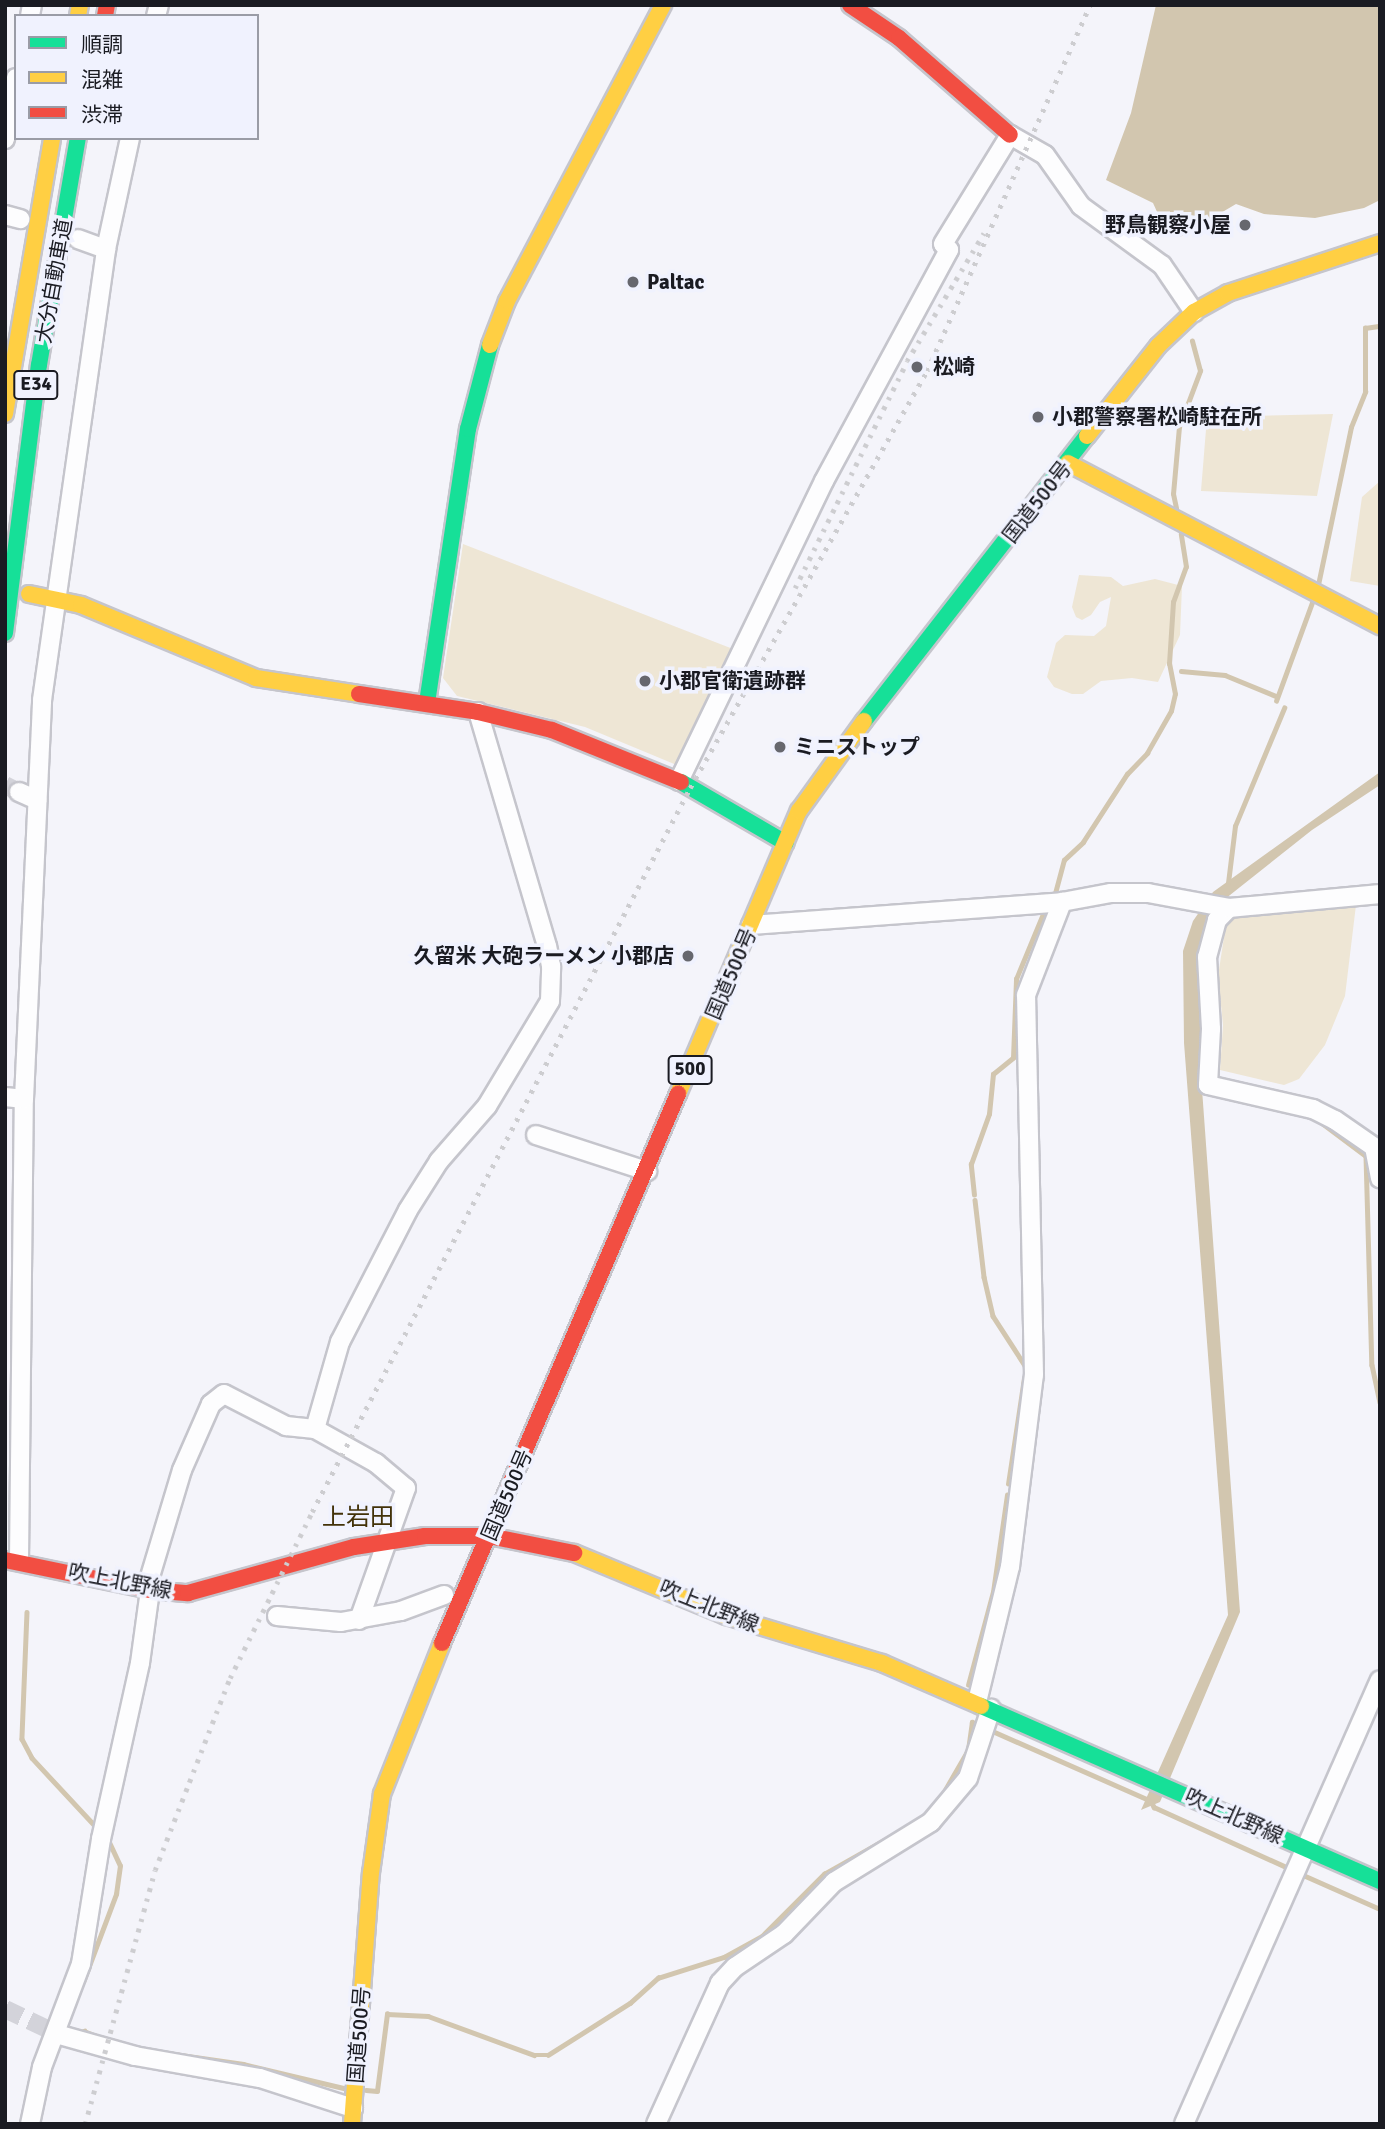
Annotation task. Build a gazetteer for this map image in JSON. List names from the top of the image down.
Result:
{
  "streets": {
    "main road": [
      "大分自動車道",
      "E34",
      "国道500号",
      "500",
      "吹上北野線"
    ]
  },
  "crossings": [
    ["国道500号", "吹上北野線"]
  ],
  "districts": ["上岩田"],
  "places": [
    "野鳥観察小屋",
    "Paltac",
    "松崎",
    "小郡警察署松崎駐在所",
    "小郡官衛遺跡群",
    "ミニストップ",
    "久留米 大砲ラーメン 小郡店"
  ],
  "legend": ["順調", "混雑", "渋滞"]
}
